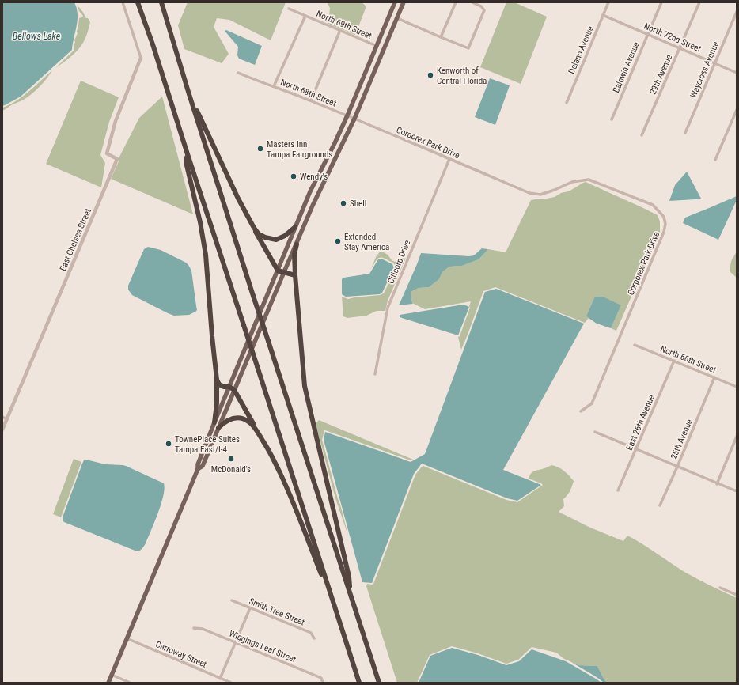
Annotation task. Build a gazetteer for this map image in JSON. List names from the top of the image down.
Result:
{
  "streets": {
    "street": [
      "North 69th Street",
      "North 72nd Street",
      "Delano Avenue",
      "Baldwin Avenue",
      "Waycross Avenue",
      "29th Avenue",
      "North 68th Street",
      "Corporex Park Drive",
      "East Chelsea Street",
      "Citicorp Drive",
      "North 66th Street",
      "East 26th Avenue",
      "25th Avenue",
      "Smith Tree Street",
      "Wiggings Leaf Street",
      "Carroway Street"
    ]
  },
  "crossings": [
    ["North 72nd Street", "Delano Avenue"],
    ["North 72nd Street", "Baldwin Avenue"],
    ["North 72nd Street", "Waycross Avenue"],
    ["North 72nd Street", "29th Avenue"],
    ["North 68th Street", "Corporex Park Drive"],
    ["Corporex Park Drive", "Citicorp Drive"],
    ["North 66th Street", "East 26th Avenue"],
    ["North 66th Street", "25th Avenue"]
  ],
  "water": ["Bellows Lake"],
  "places": [
    "Kenworth of Central Florida",
    "Masters Inn Tampa Fairgrounds",
    "Wendy's",
    "Shell",
    "Extended Stay America",
    "TownePlace Suites Tampa East/I-4",
    "McDonald's"
  ]
}
